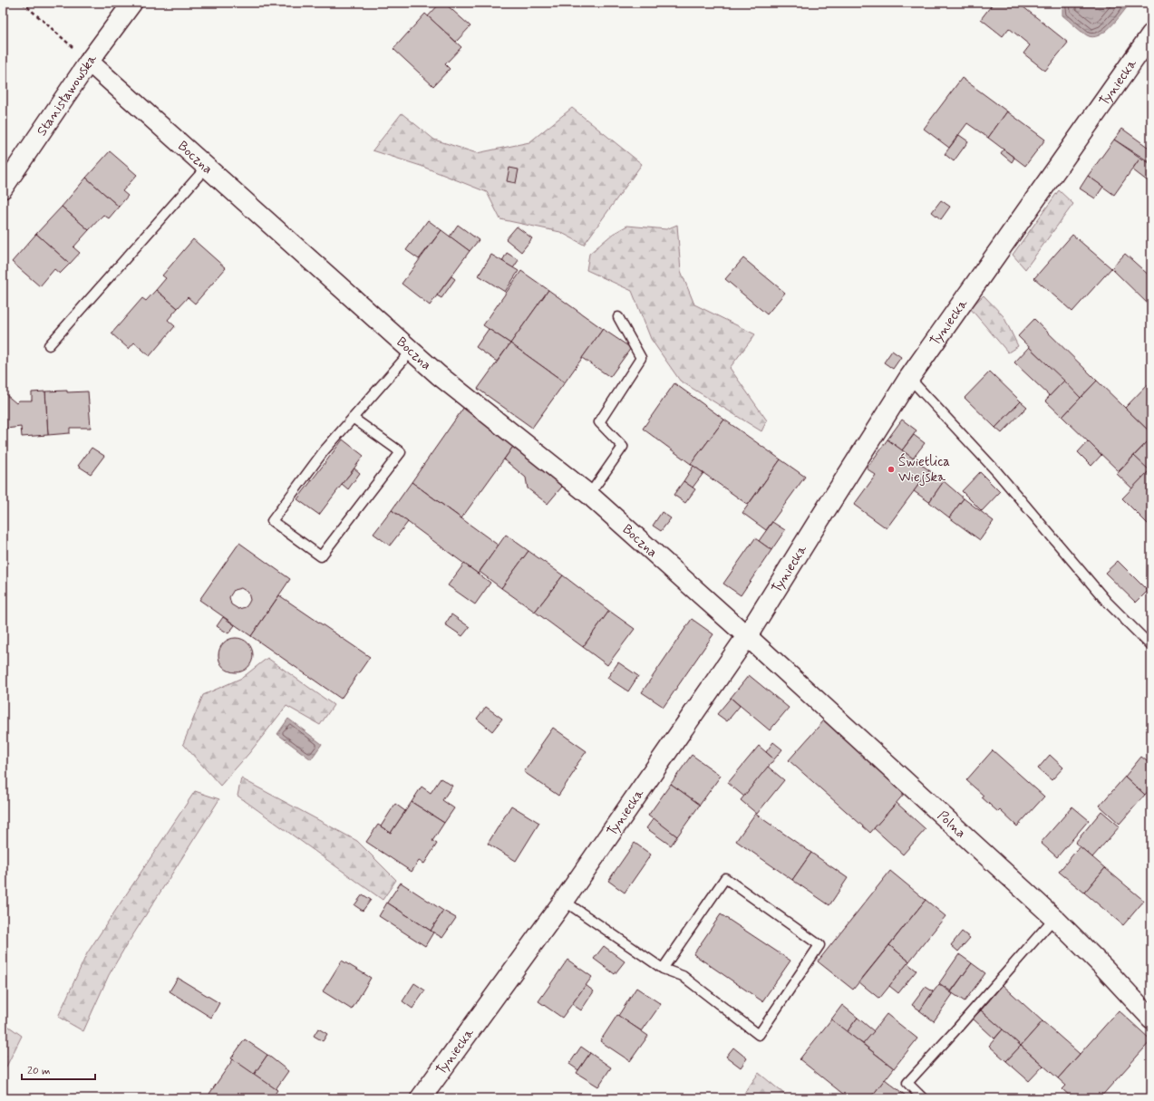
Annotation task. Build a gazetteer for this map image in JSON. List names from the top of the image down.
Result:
{
  "streets": {
    "street": [
      "Tyniecka",
      "Stanisławowska",
      "Boczna",
      "Polna"
    ]
  },
  "crossings": [
    ["Tyniecka", "Boczna"],
    ["Tyniecka", "Polna"],
    ["Stanisławowska", "Boczna"],
    ["Boczna", "Polna"]
  ],
  "places": ["Świetlica Wiejska"],
  "scale_bar": "20 m"
}
